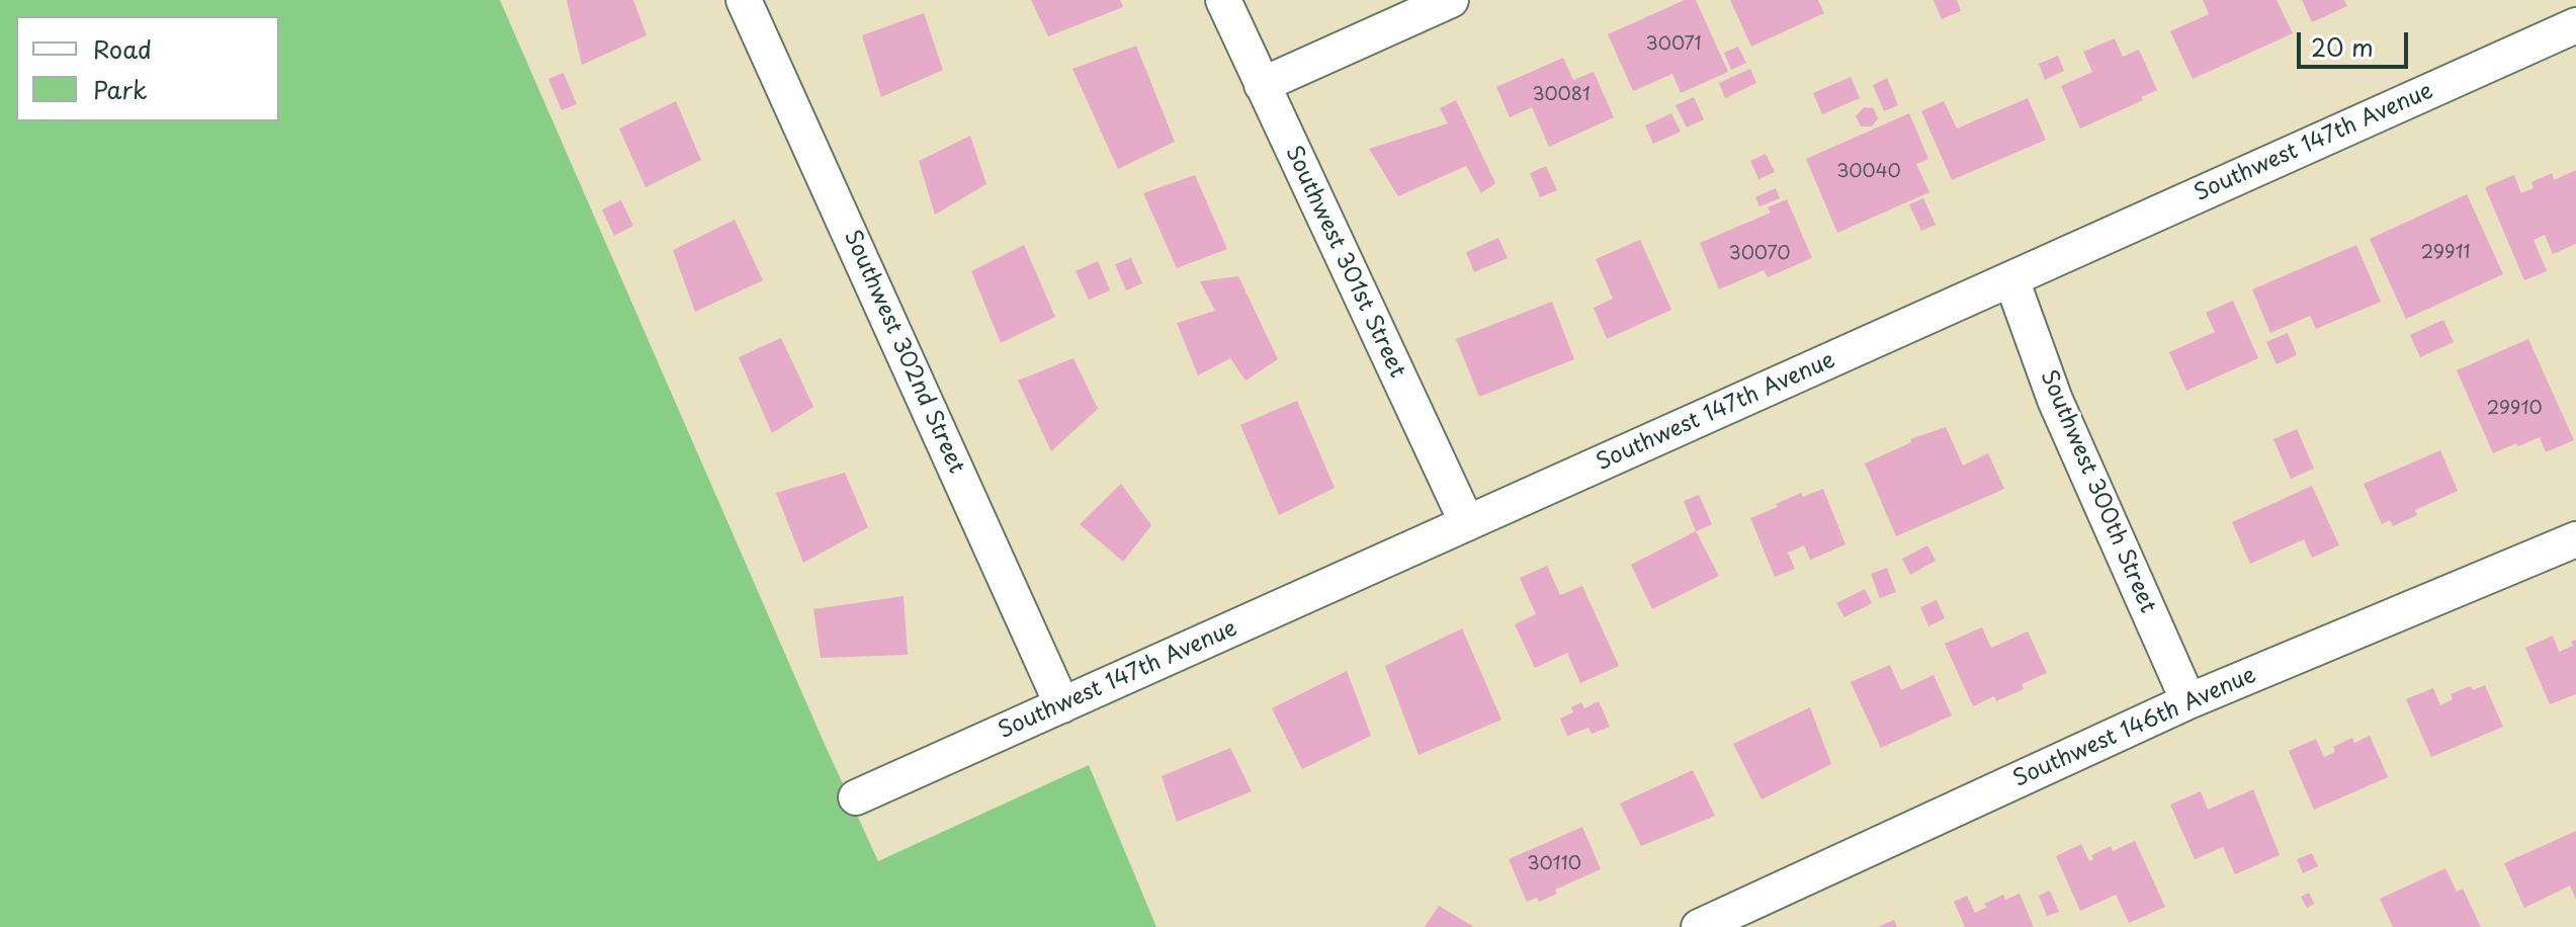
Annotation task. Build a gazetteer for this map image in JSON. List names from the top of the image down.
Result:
{
  "streets": {
    "street": [
      "Southwest 147th Avenue",
      "Southwest 301st Street",
      "Southwest 302nd Street",
      "Southwest 300th Street",
      "Southwest 146th Avenue"
    ]
  },
  "crossings": [
    ["Southwest 147th Avenue", "Southwest 301st Street"],
    ["Southwest 147th Avenue", "Southwest 302nd Street"],
    ["Southwest 147th Avenue", "Southwest 300th Street"],
    ["Southwest 300th Street", "Southwest 146th Avenue"]
  ],
  "house_numbers": [
    "30071",
    "30081",
    "30040",
    "29911",
    "30070",
    "29910",
    "30110"
  ],
  "legend": ["Road", "Park"],
  "scale_bar": "20 m"
}
